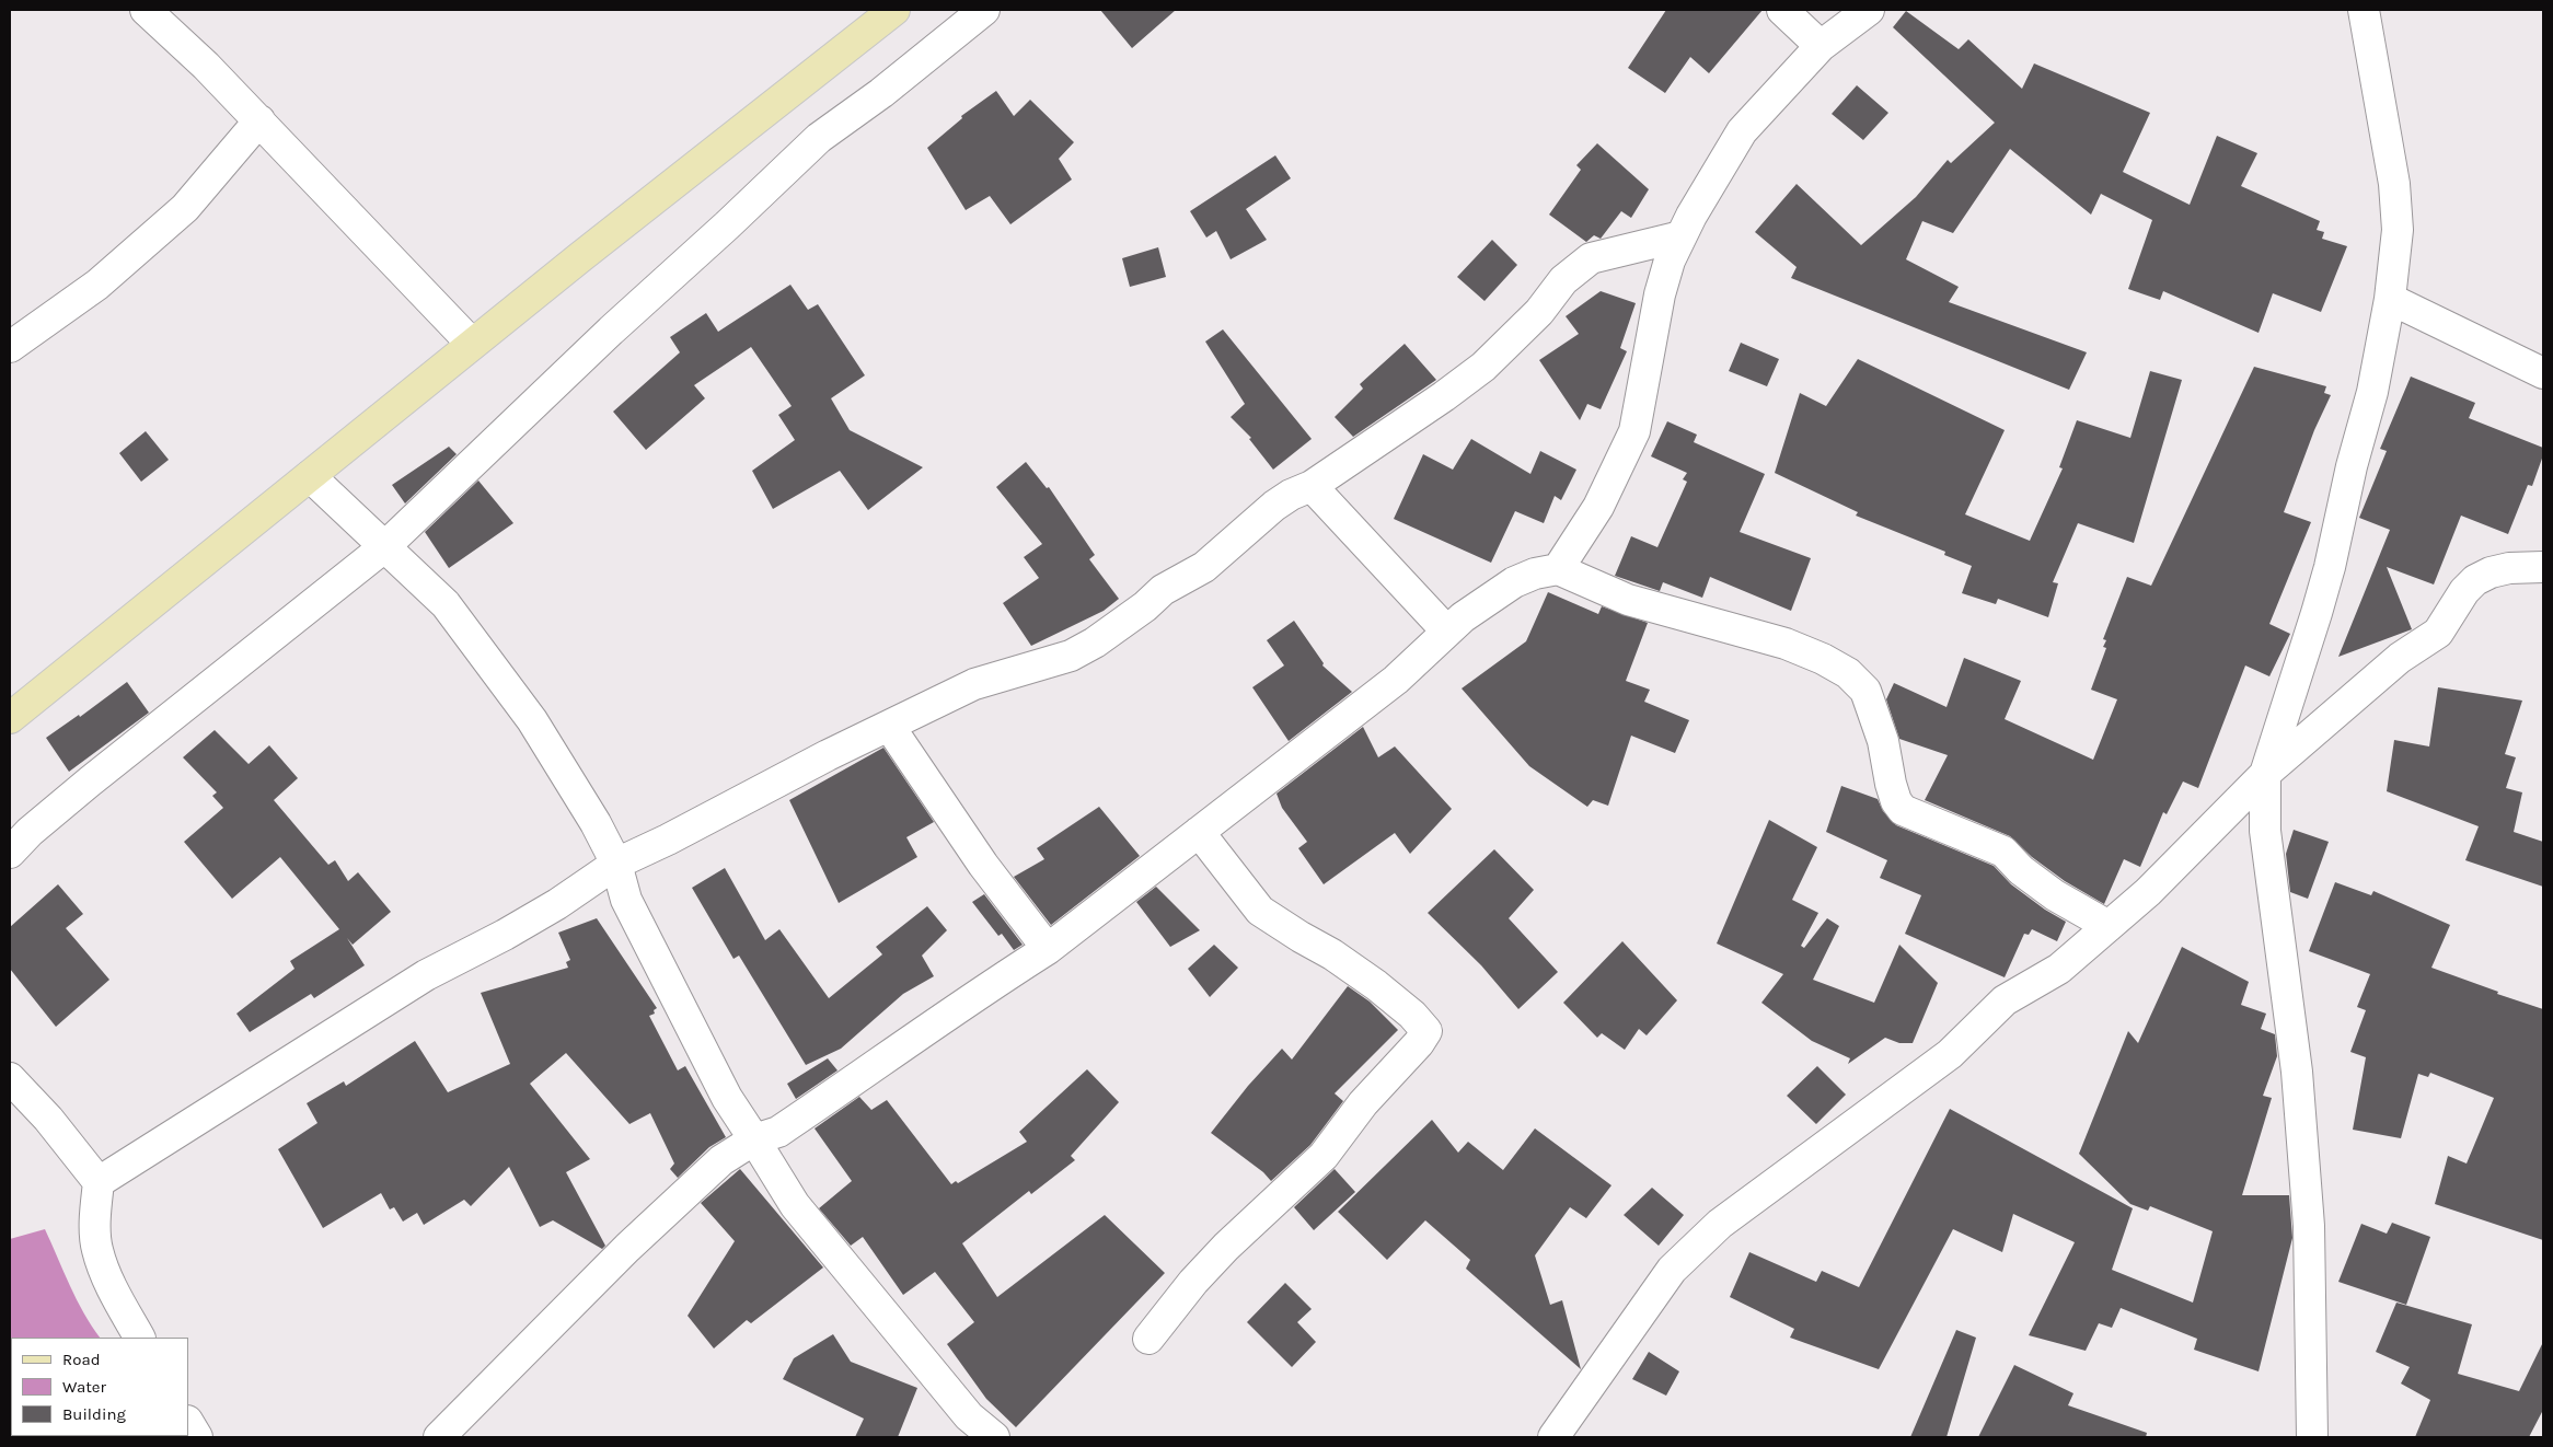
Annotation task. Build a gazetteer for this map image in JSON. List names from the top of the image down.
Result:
{
  "legend": ["Road", "Water", "Building"]
}
